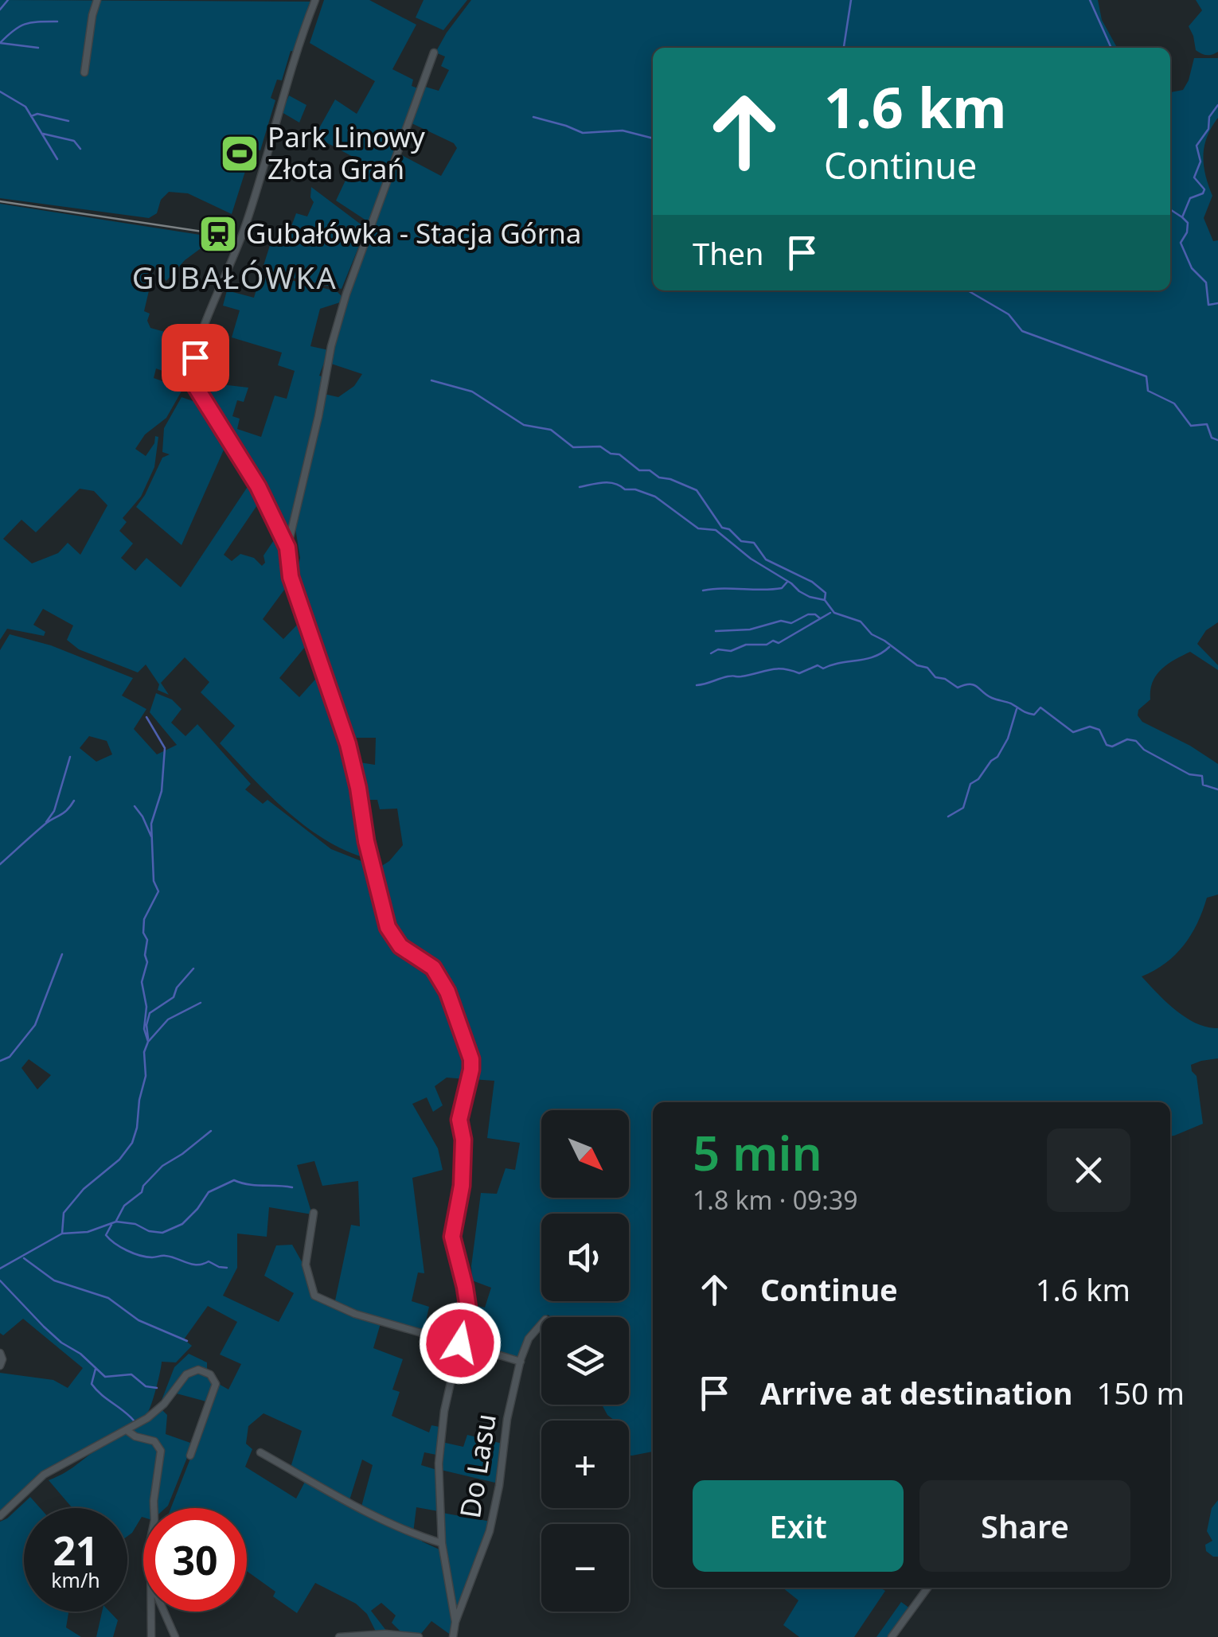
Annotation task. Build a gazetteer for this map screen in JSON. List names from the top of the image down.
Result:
{
  "streets": {
    "street": ["Do Lasu"]
  },
  "districts": ["GUBAŁÓWKA"],
  "places": {
    "sports": ["Park Linowy Złota Grań"],
    "station": ["Gubałówka - Stacja Górna"]
  },
  "north": "bottom right",
  "page": {
    "turn": ["1.6 km", "Continue"],
    "then": "Then",
    "heading": ["5 min", "1.8 km · 09:39"],
    "map_buttons": ["+", "−"],
    "list": [
      {
        "name": "Continue",
        "value": "1.6 km"
      },
      {
        "name": "Arrive at destination",
        "value": "150 m"
      }
    ],
    "buttons": ["Exit", "Share"],
    "speed": "21 km/h",
    "limit": "30"
  }
}
